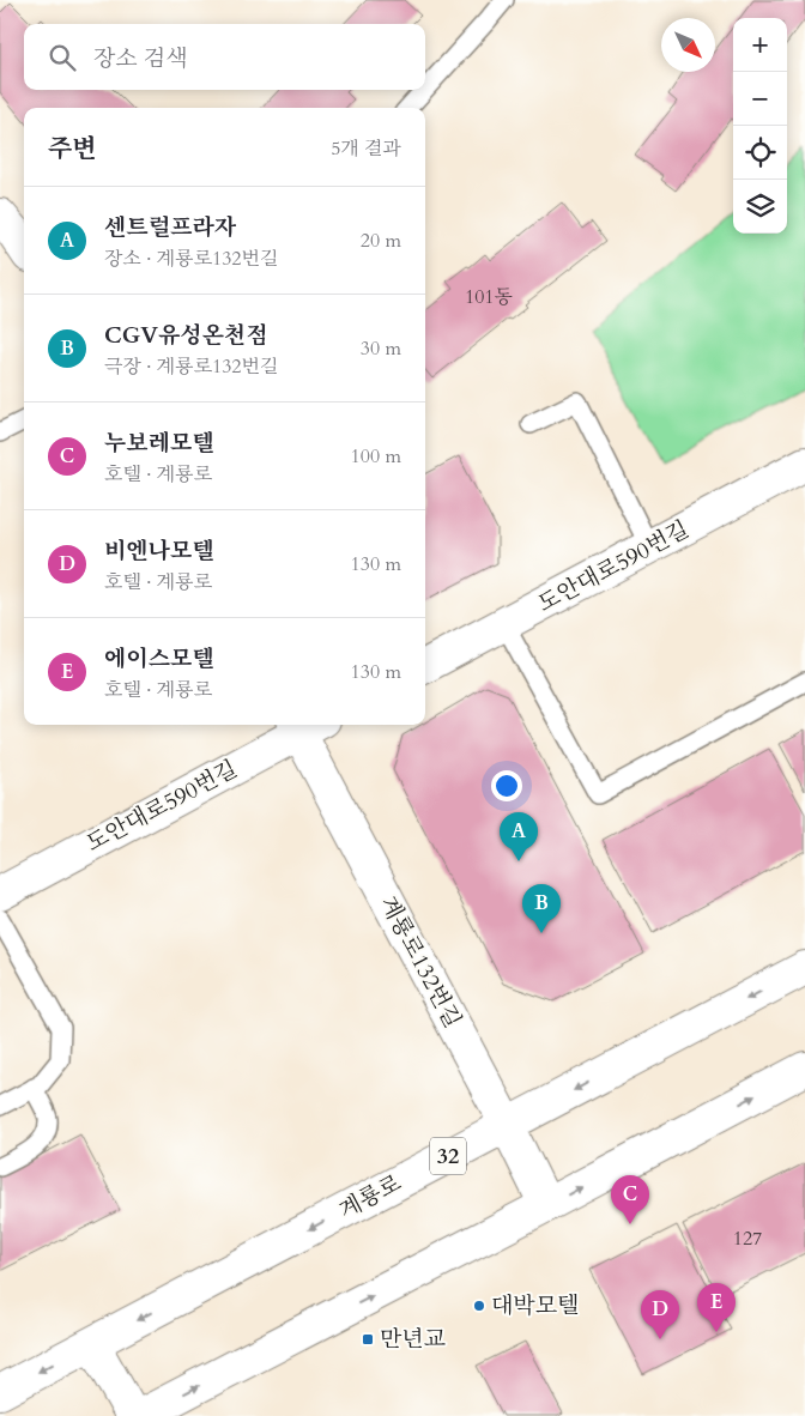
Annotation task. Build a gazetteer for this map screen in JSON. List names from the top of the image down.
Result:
{
  "streets": {
    "main road": [
      "도안대로590번길",
      "계룡로132번길",
      "32",
      "계룡로"
    ]
  },
  "crossings": [
    ["도안대로590번길", "계룡로132번길"],
    ["계룡로132번길", "계룡로"]
  ],
  "places": {
    "other": ["대박모텔"],
    "transit": ["만년교"]
  },
  "house_numbers": ["101동", "127"],
  "north": "bottom right",
  "page": {
    "map_buttons": ["+", "−"],
    "search": "장소 검색",
    "heading": ["주변", "5개 결과"],
    "list": [
      {
        "mark": "A",
        "name": "센트럴프라자",
        "note": "장소 · 계룡로132번길",
        "value": "20 m"
      },
      {
        "mark": "B",
        "name": "CGV유성온천점",
        "note": "극장 · 계룡로132번길",
        "value": "30 m"
      },
      {
        "mark": "C",
        "name": "누보레모텔",
        "note": "호텔 · 계룡로",
        "value": "100 m"
      },
      {
        "mark": "D",
        "name": "비엔나모텔",
        "note": "호텔 · 계룡로",
        "value": "130 m"
      },
      {
        "mark": "E",
        "name": "에이스모텔",
        "note": "호텔 · 계룡로",
        "value": "130 m"
      }
    ],
    "pins": [
      "A",
      "B",
      "C",
      "E",
      "D"
    ]
  }
}
